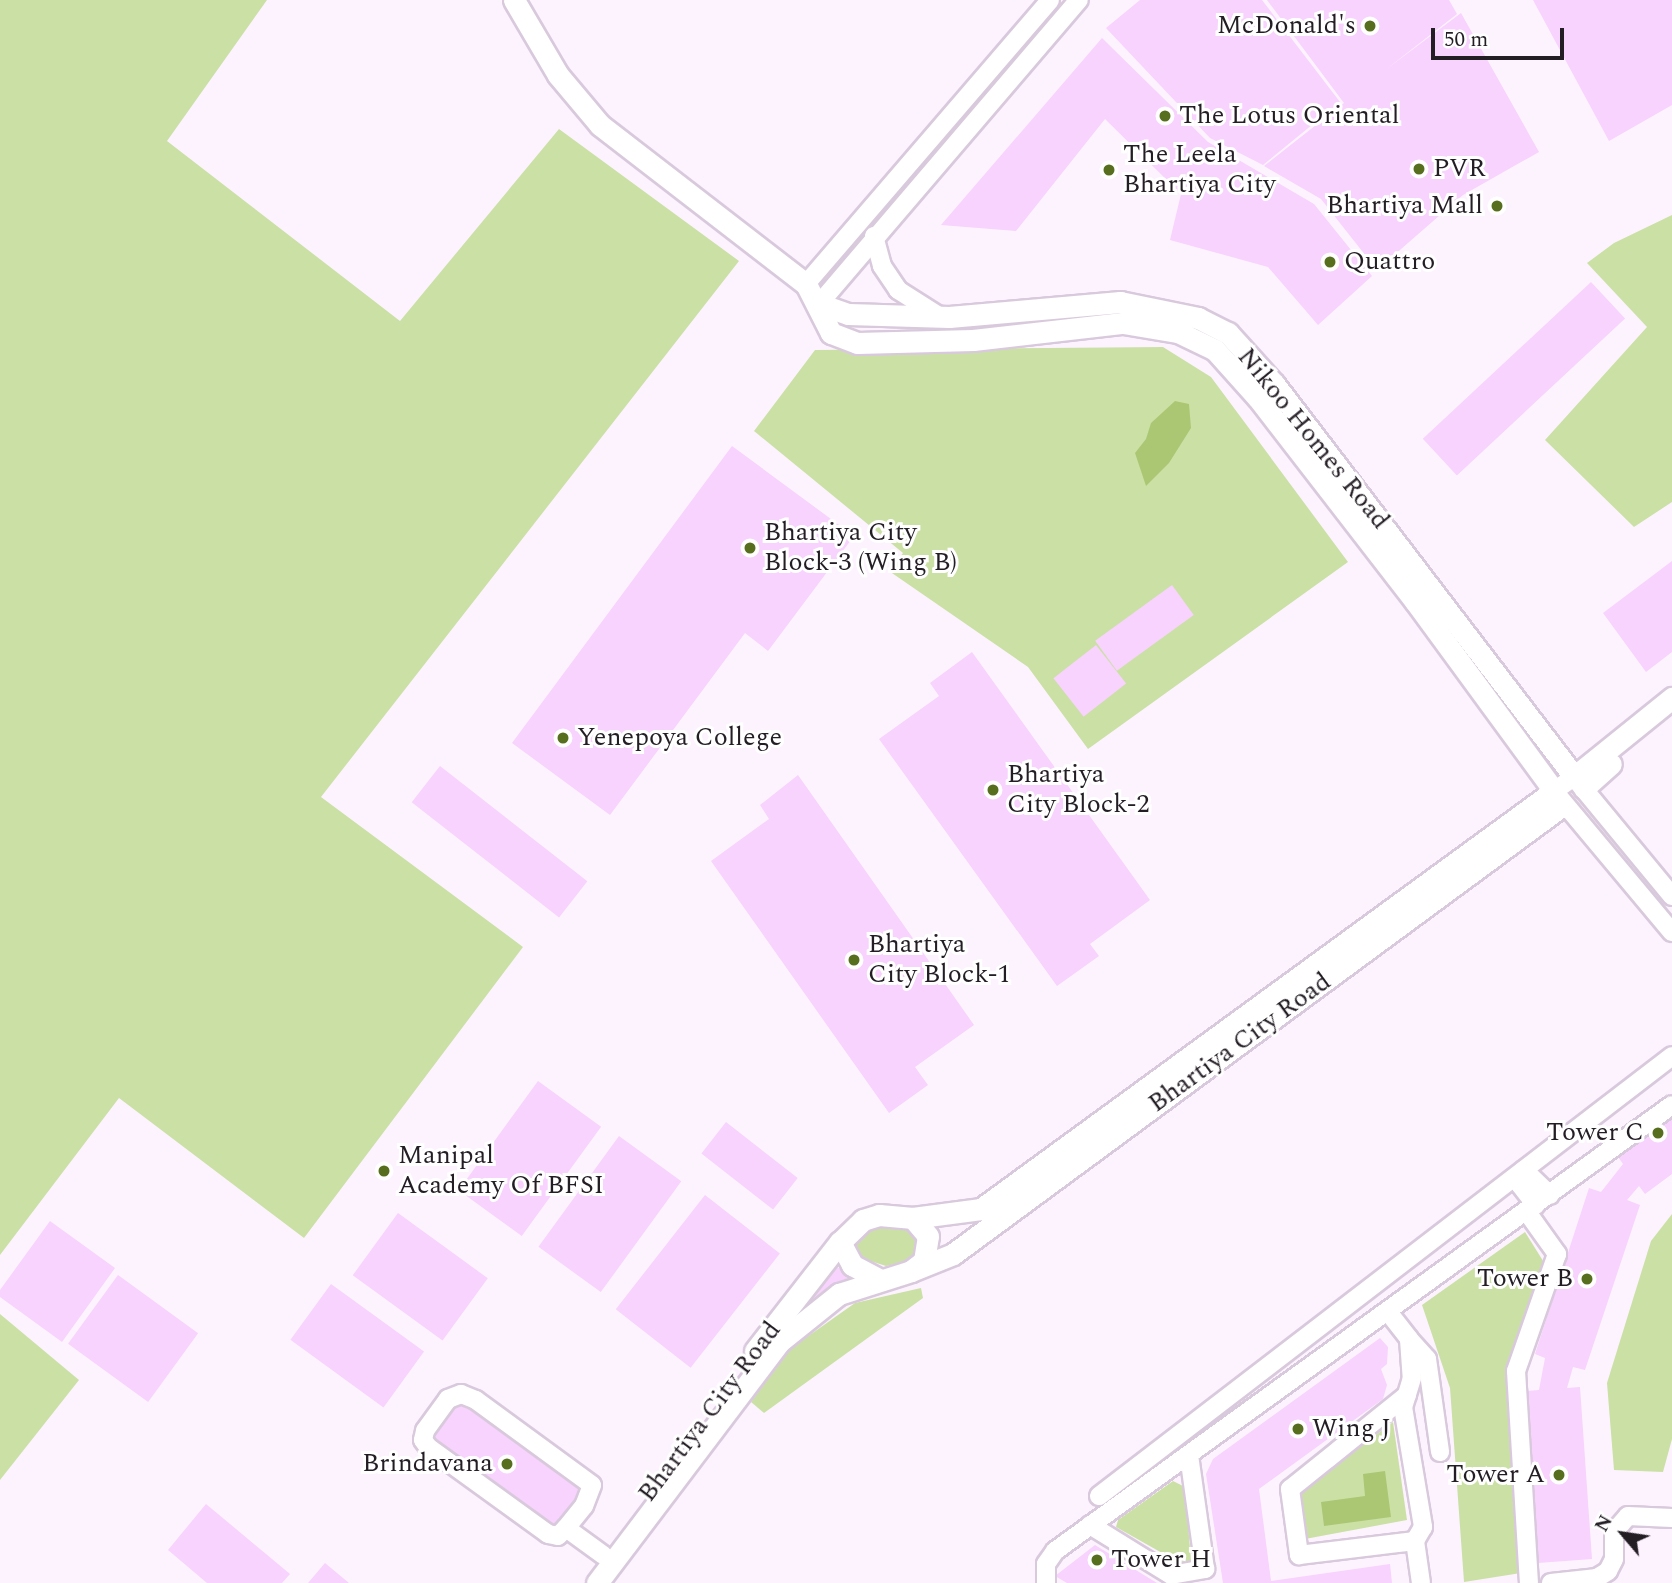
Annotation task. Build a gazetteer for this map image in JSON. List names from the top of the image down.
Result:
{
  "streets": {
    "street": ["Nikoo Homes Road", "Bhartiya City Road"]
  },
  "crossings": [
    ["Nikoo Homes Road", "Bhartiya City Road"]
  ],
  "places": [
    "McDonald's",
    "The Lotus Oriental",
    "PVR",
    "The Leela Bhartiya City",
    "Bhartiya Mall",
    "Quattro",
    "Bhartiya City Block-3 (Wing B)",
    "Yenepoya College",
    "Bhartiya City Block-2",
    "Bhartiya City Block-1",
    "Tower C",
    "Manipal Academy Of BFSI",
    "Tower B",
    "Wing J",
    "Brindavana",
    "Tower A",
    "Tower H"
  ],
  "scale_bar": "50 m",
  "north": "top left"
}
